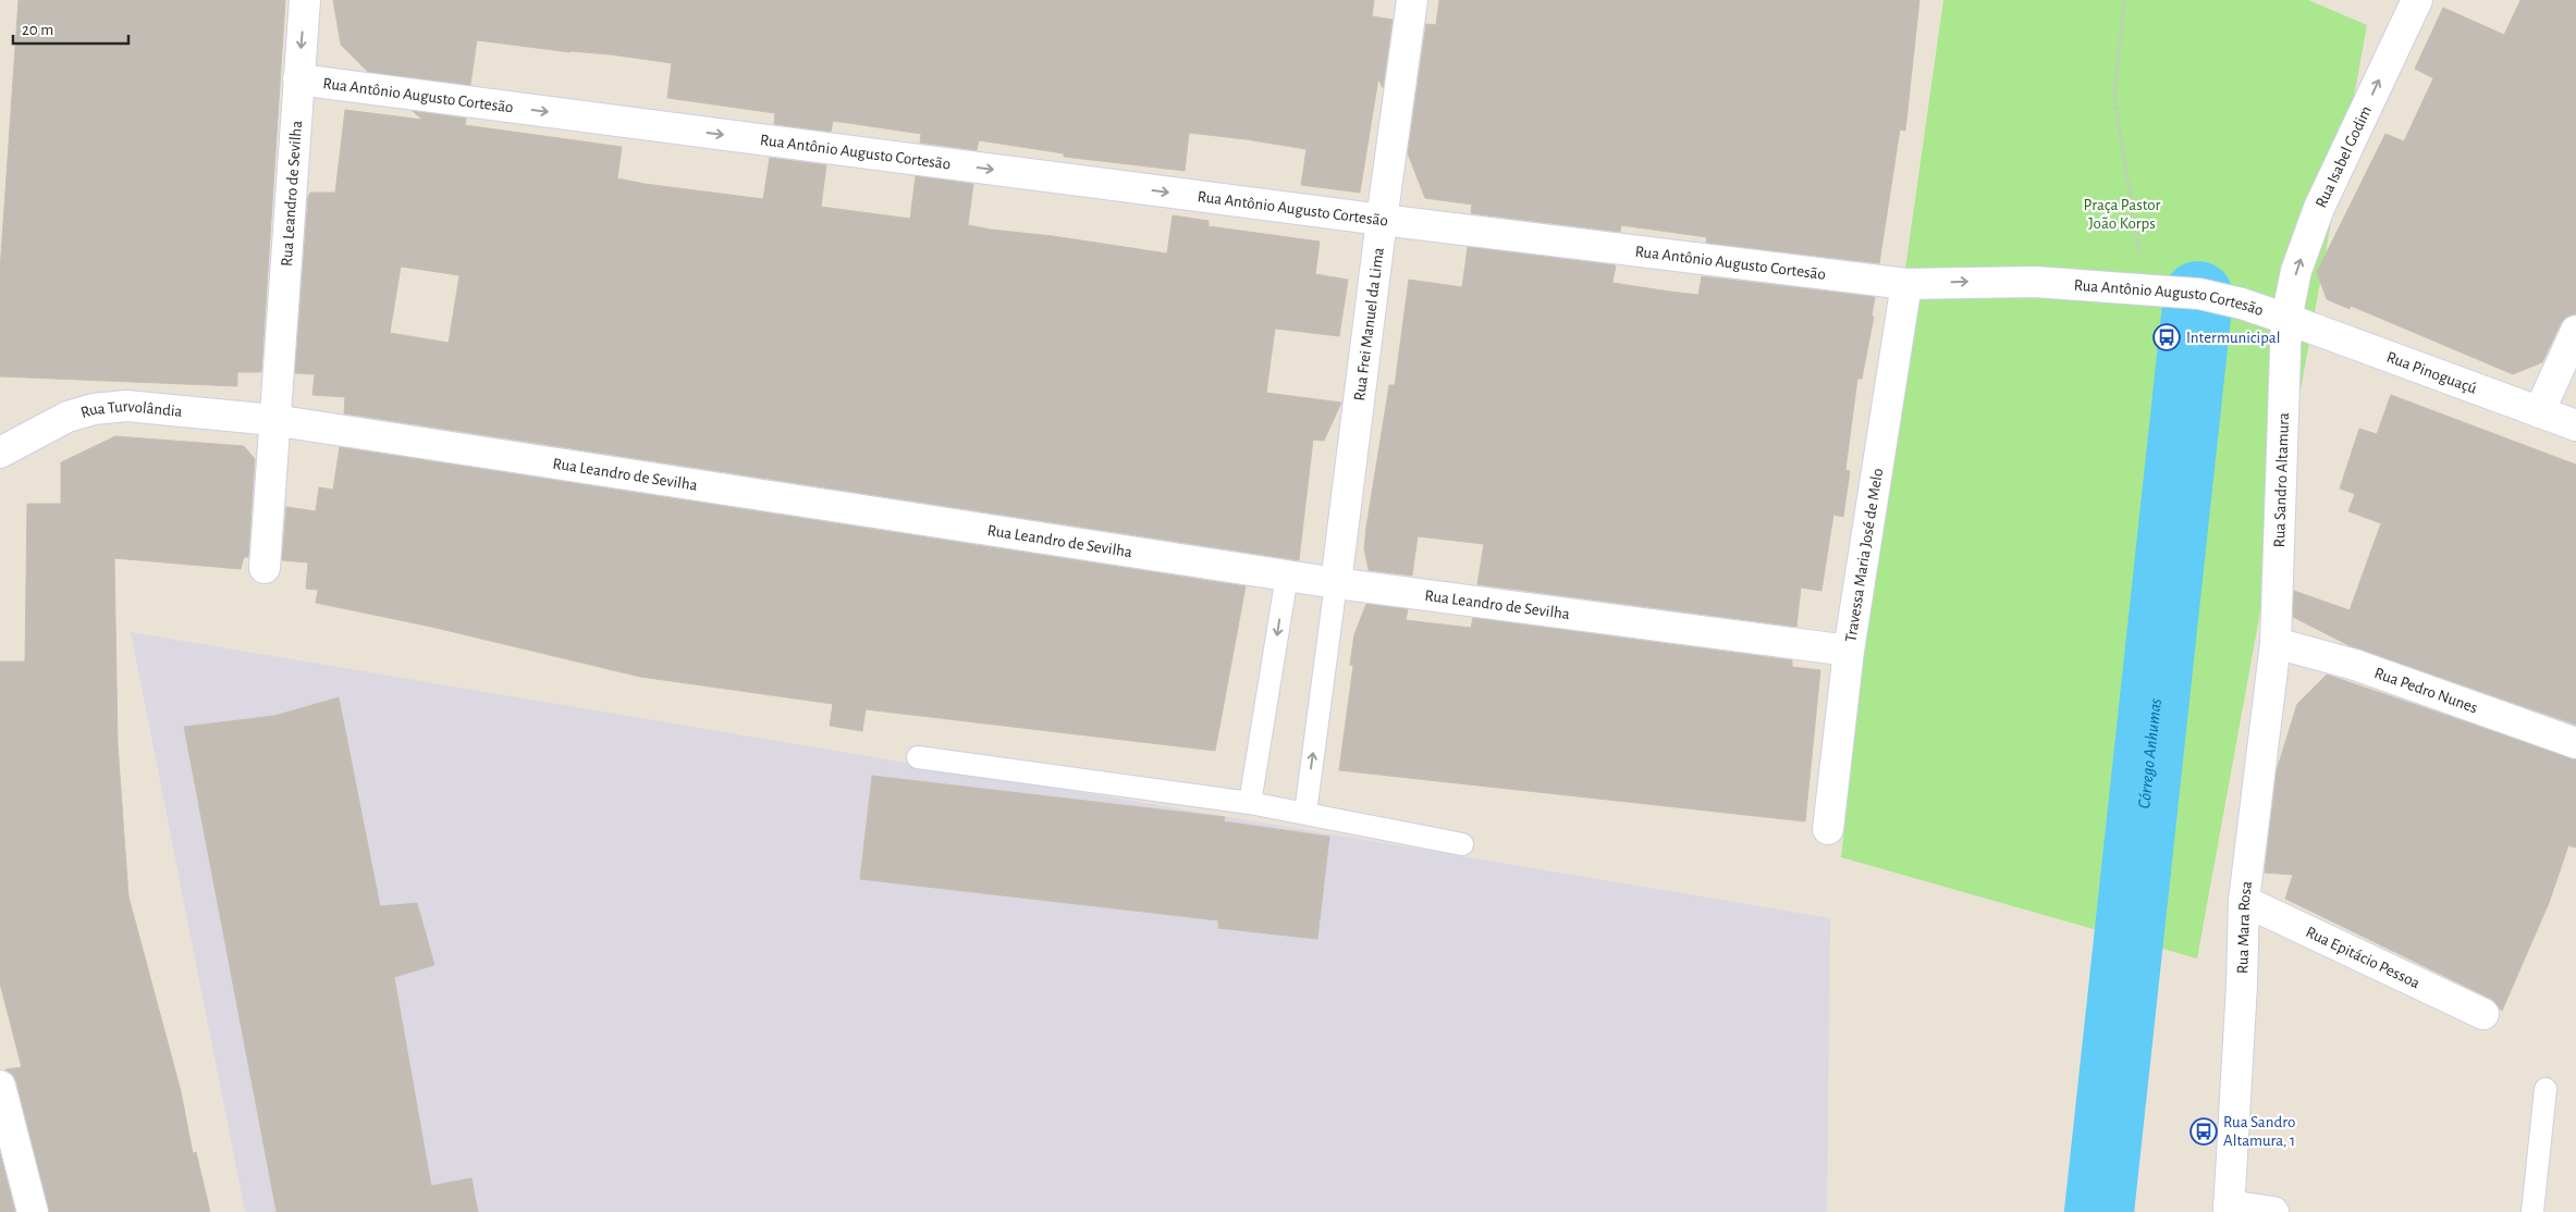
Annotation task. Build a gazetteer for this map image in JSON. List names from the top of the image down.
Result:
{
  "streets": {
    "street": [
      "Rua Antônio Augusto Cortesão",
      "Rua Isabel Godim",
      "Rua Leandro de Sevilha",
      "Rua Frei Manuel da Lima",
      "Rua Pinoguaçú",
      "Rua Turvolândia",
      "Rua Sandro Altamura",
      "Travessa Maria José de Melo",
      "Rua Pedro Nunes",
      "Rua Mara Rosa",
      "Rua Epitácio Pessoa"
    ]
  },
  "crossings": [
    ["Rua Antônio Augusto Cortesão", "Rua Isabel Godim"],
    ["Rua Antônio Augusto Cortesão", "Rua Leandro de Sevilha"],
    ["Rua Antônio Augusto Cortesão", "Rua Frei Manuel da Lima"],
    ["Rua Antônio Augusto Cortesão", "Rua Pinoguaçú"],
    ["Rua Antônio Augusto Cortesão", "Rua Sandro Altamura"],
    ["Rua Antônio Augusto Cortesão", "Travessa Maria José de Melo"],
    ["Rua Isabel Godim", "Rua Pinoguaçú"],
    ["Rua Isabel Godim", "Rua Sandro Altamura"],
    ["Rua Leandro de Sevilha", "Rua Frei Manuel da Lima"],
    ["Rua Leandro de Sevilha", "Rua Turvolândia"],
    ["Rua Leandro de Sevilha", "Travessa Maria José de Melo"],
    ["Rua Pinoguaçú", "Rua Sandro Altamura"],
    ["Rua Sandro Altamura", "Rua Pedro Nunes"],
    ["Rua Sandro Altamura", "Rua Mara Rosa"],
    ["Rua Pedro Nunes", "Rua Mara Rosa"],
    ["Rua Mara Rosa", "Rua Epitácio Pessoa"]
  ],
  "one_way": ["Rua Antônio Augusto Cortesão", "Rua Isabel Godim"],
  "water": ["Córrego Anhumas"],
  "parks": ["Praça Pastor João Korps"],
  "places": {
    "bus stop": ["Intermunicipal", "Rua Sandro Altamura, 1"]
  },
  "scale_bar": "20 m"
}
